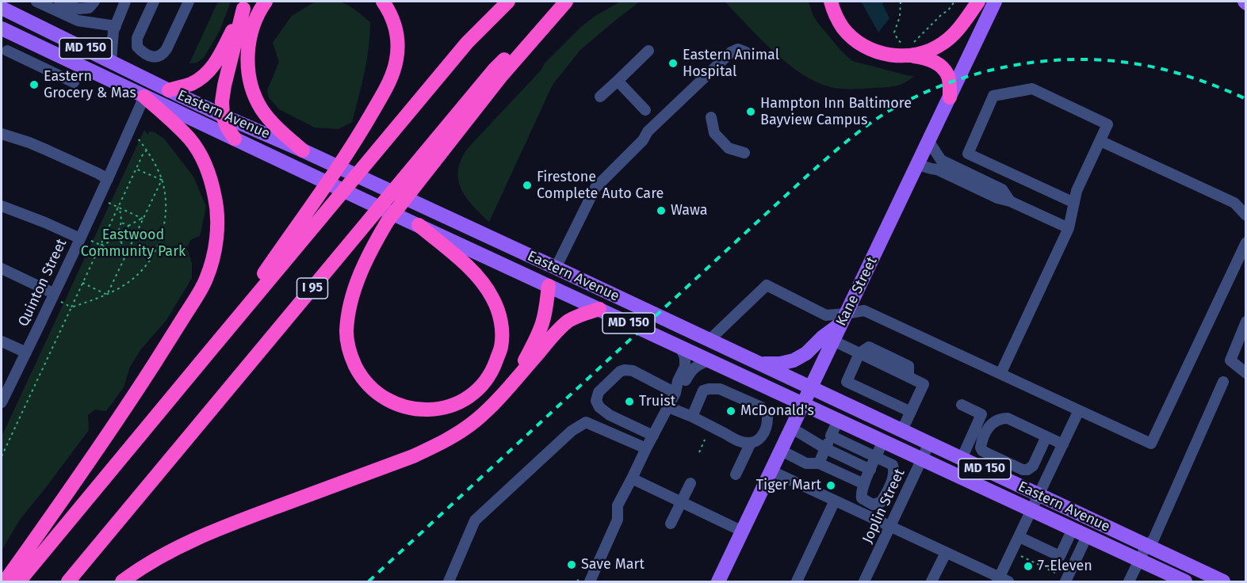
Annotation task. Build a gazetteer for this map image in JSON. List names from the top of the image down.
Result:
{
  "streets": {
    "highway": ["I 95"],
    "main road": ["MD 150", "Eastern Avenue", "Kane Street"],
    "street": ["Quinton Street", "Joplin Street"]
  },
  "crossings": [
    ["Eastern Avenue", "Quinton Street"],
    ["Eastern Avenue", "Kane Street"],
    ["Eastern Avenue", "Joplin Street"]
  ],
  "parks": ["Eastwood Community Park"],
  "places": [
    "Eastern Animal Hospital",
    "Eastern Grocery & Mas",
    "Hampton Inn Baltimore Bayview Campus",
    "Firestone Complete Auto Care",
    "Wawa",
    "Truist",
    "McDonald's",
    "Tiger Mart",
    "Save Mart",
    "7-Eleven"
  ]
}
